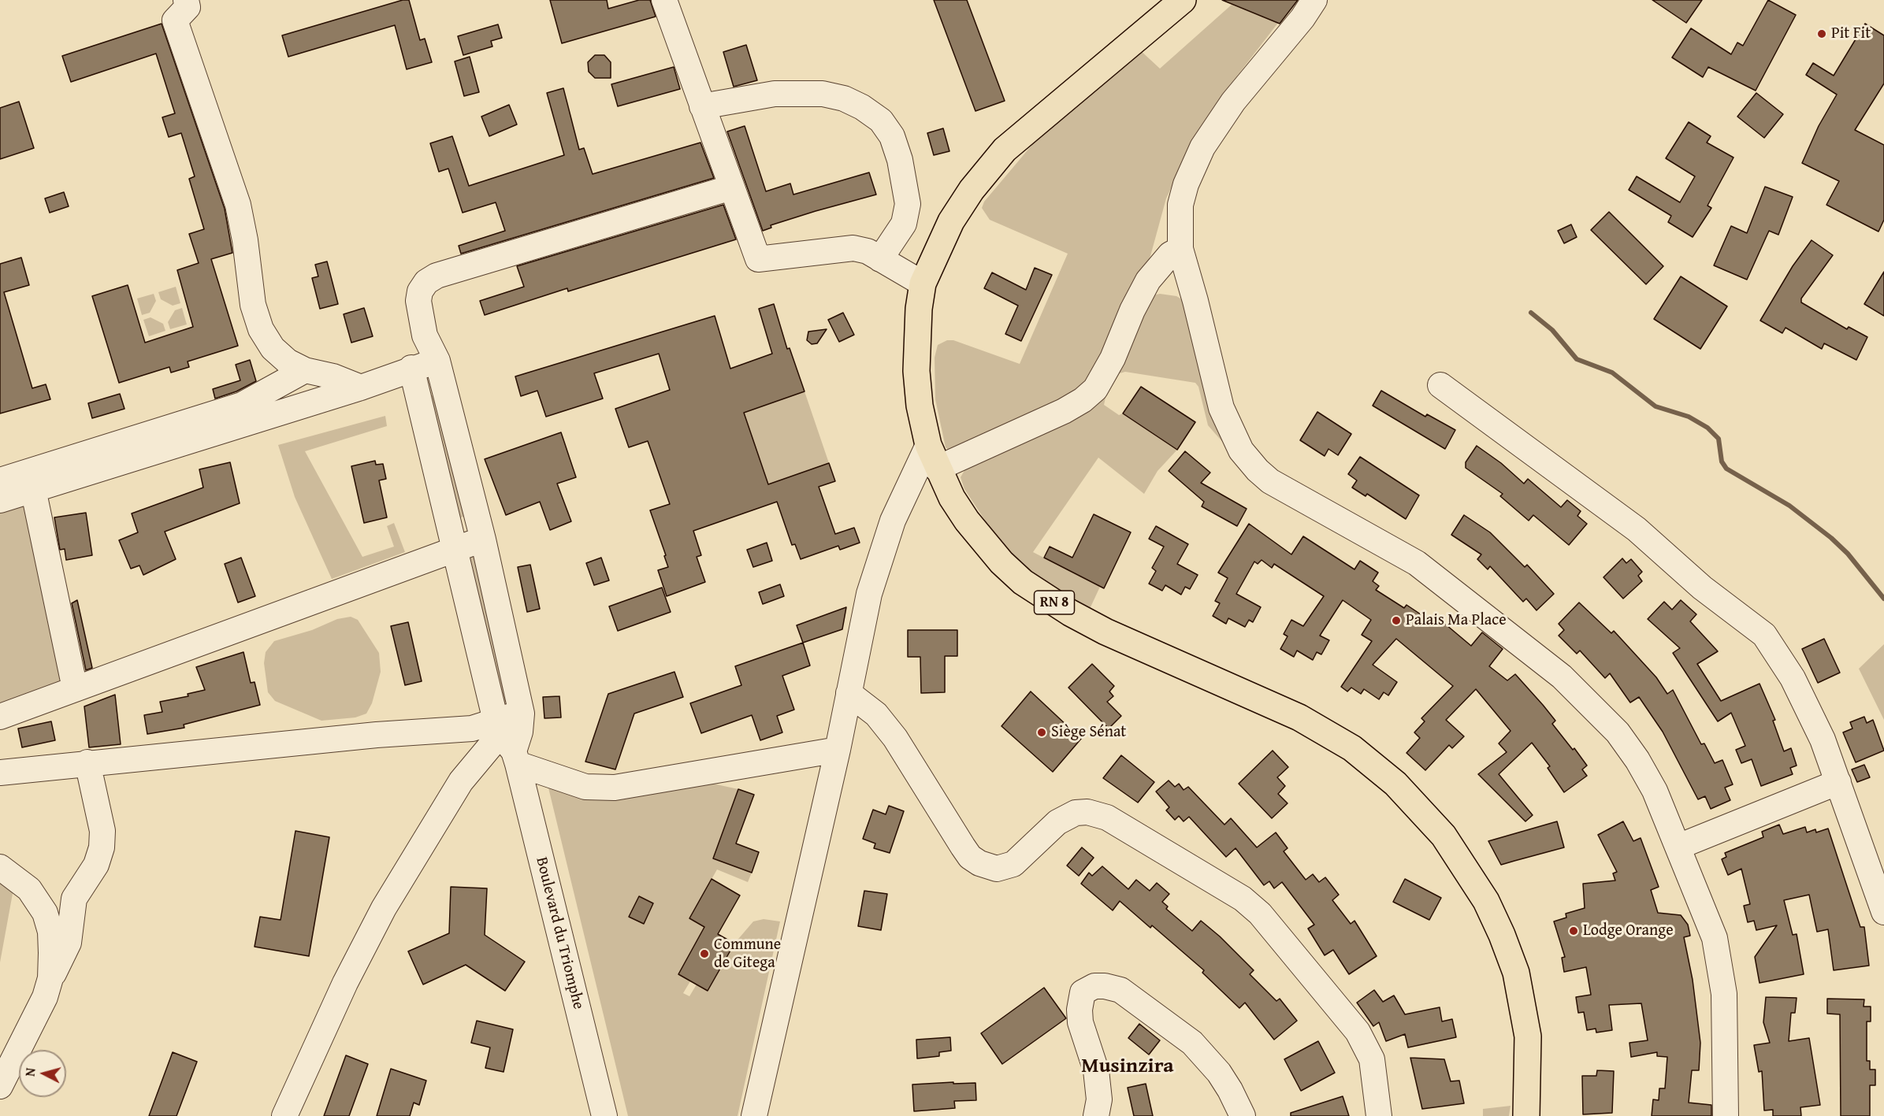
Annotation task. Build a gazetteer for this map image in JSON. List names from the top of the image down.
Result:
{
  "streets": {
    "main road": ["RN 8"],
    "street": ["Boulevard du Triomphe"]
  },
  "districts": ["Musinzira"],
  "places": [
    "Pit Fit",
    "Palais Ma Place",
    "Siège Sénat",
    "Lodge Orange",
    "Commune de Gitega"
  ],
  "north": "left"
}
